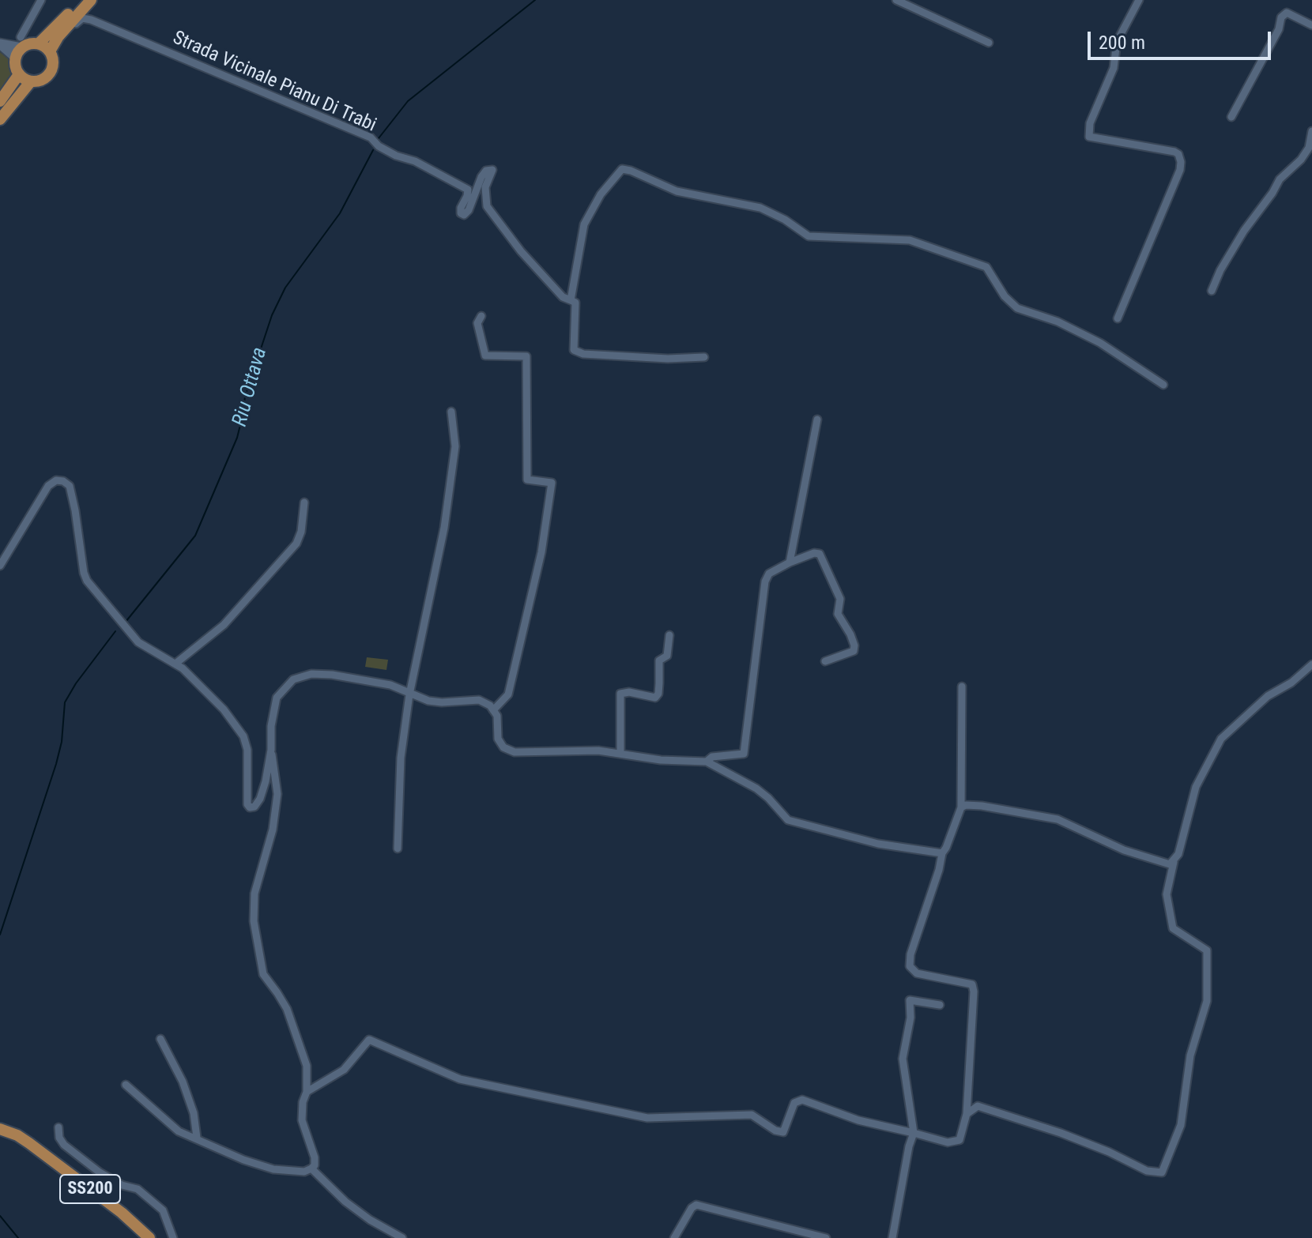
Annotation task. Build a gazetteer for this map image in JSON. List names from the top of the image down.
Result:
{
  "streets": {
    "main road": ["SS200"],
    "street": ["Strada Vicinale Pianu Di Trabi"]
  },
  "water": ["Riu Ottava"],
  "scale_bar": "200 m"
}
